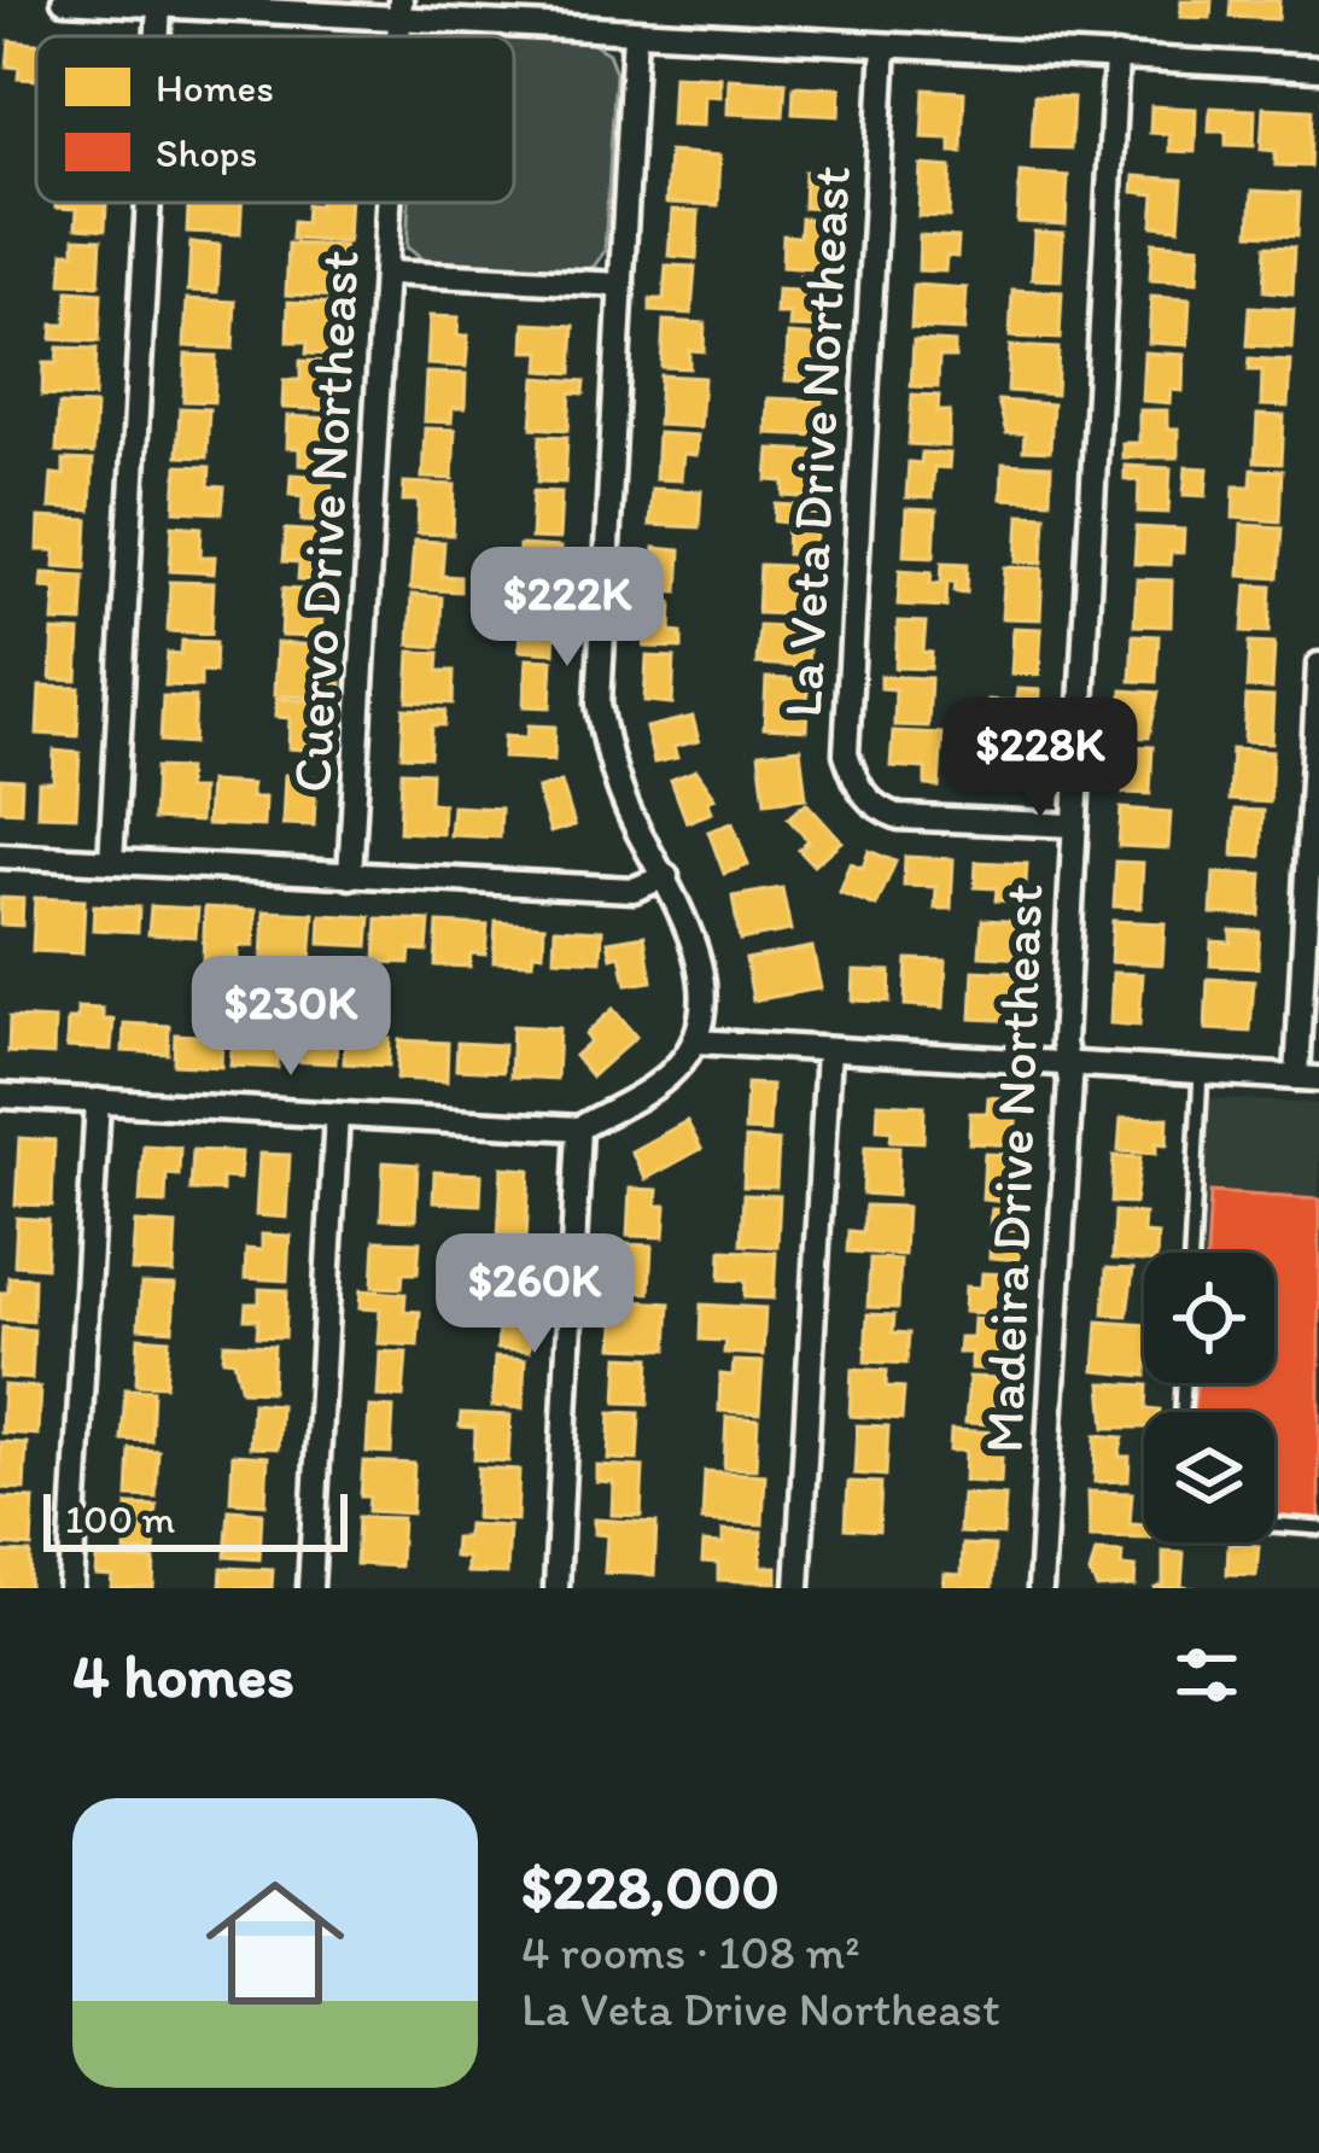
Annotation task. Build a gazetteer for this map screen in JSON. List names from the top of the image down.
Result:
{
  "streets": {
    "street": ["La Veta Drive Northeast", "Cuervo Drive Northeast", "Madeira Drive Northeast"]
  },
  "crossings": [
    ["La Veta Drive Northeast", "Madeira Drive Northeast"]
  ],
  "legend": ["Homes", "Shops"],
  "scale_bar": "100 m",
  "page": {
    "price": [
      "$222K",
      "$228K",
      "$230K",
      "$260K"
    ],
    "scale": "100 m",
    "heading": "4 homes",
    "list": [
      {
        "name": "$228,000",
        "note": "4 rooms · 108 m² · La Veta Drive Northeast"
      }
    ]
  }
}
